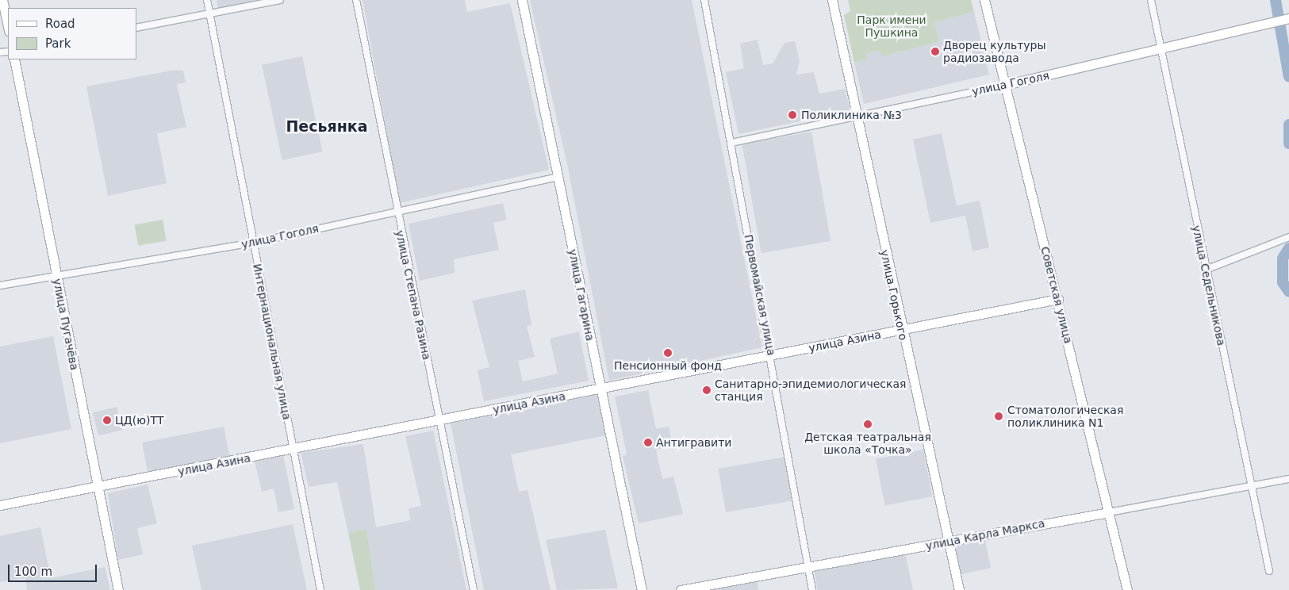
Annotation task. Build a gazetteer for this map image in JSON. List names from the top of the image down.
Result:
{
  "streets": {
    "main road": [
      "улица Гоголя",
      "улица Гагарина",
      "улица Горького",
      "Советская улица",
      "улица Пугачёва",
      "улица Азина",
      "улица Карла Маркса"
    ],
    "street": [
      "улица Седельникова",
      "улица Степана Разина",
      "Первомайская улица",
      "Интернациональная улица"
    ]
  },
  "crossings": [
    ["улица Гоголя", "улица Седельникова"],
    ["улица Гоголя", "улица Степана Разина"],
    ["улица Гоголя", "улица Гагарина"],
    ["улица Гоголя", "Первомайская улица"],
    ["улица Гоголя", "улица Горького"],
    ["улица Гоголя", "Советская улица"],
    ["улица Гоголя", "улица Пугачёва"],
    ["улица Гоголя", "Интернациональная улица"],
    ["улица Седельникова", "улица Карла Маркса"],
    ["улица Степана Разина", "улица Азина"],
    ["улица Гагарина", "улица Азина"],
    ["Первомайская улица", "улица Азина"],
    ["Первомайская улица", "улица Карла Маркса"],
    ["улица Горького", "улица Азина"],
    ["улица Горького", "улица Карла Маркса"],
    ["Советская улица", "улица Азина"],
    ["Советская улица", "улица Карла Маркса"],
    ["улица Пугачёва", "улица Азина"],
    ["улица Азина", "Интернациональная улица"]
  ],
  "districts": ["Песьянка"],
  "parks": ["Парк имени Пушкина"],
  "places": [
    "Дворец культуры радиозавода",
    "Поликлиника №3",
    "Пенсионный фонд",
    "Санитарно-эпидемиологическая станция",
    "Стоматологическая поликлиника N1",
    "ЦД(ю)ТТ",
    "Детская театральная школа «Точка»",
    "Антигравити"
  ],
  "legend": ["Road", "Park"],
  "scale_bar": "100 m"
}
